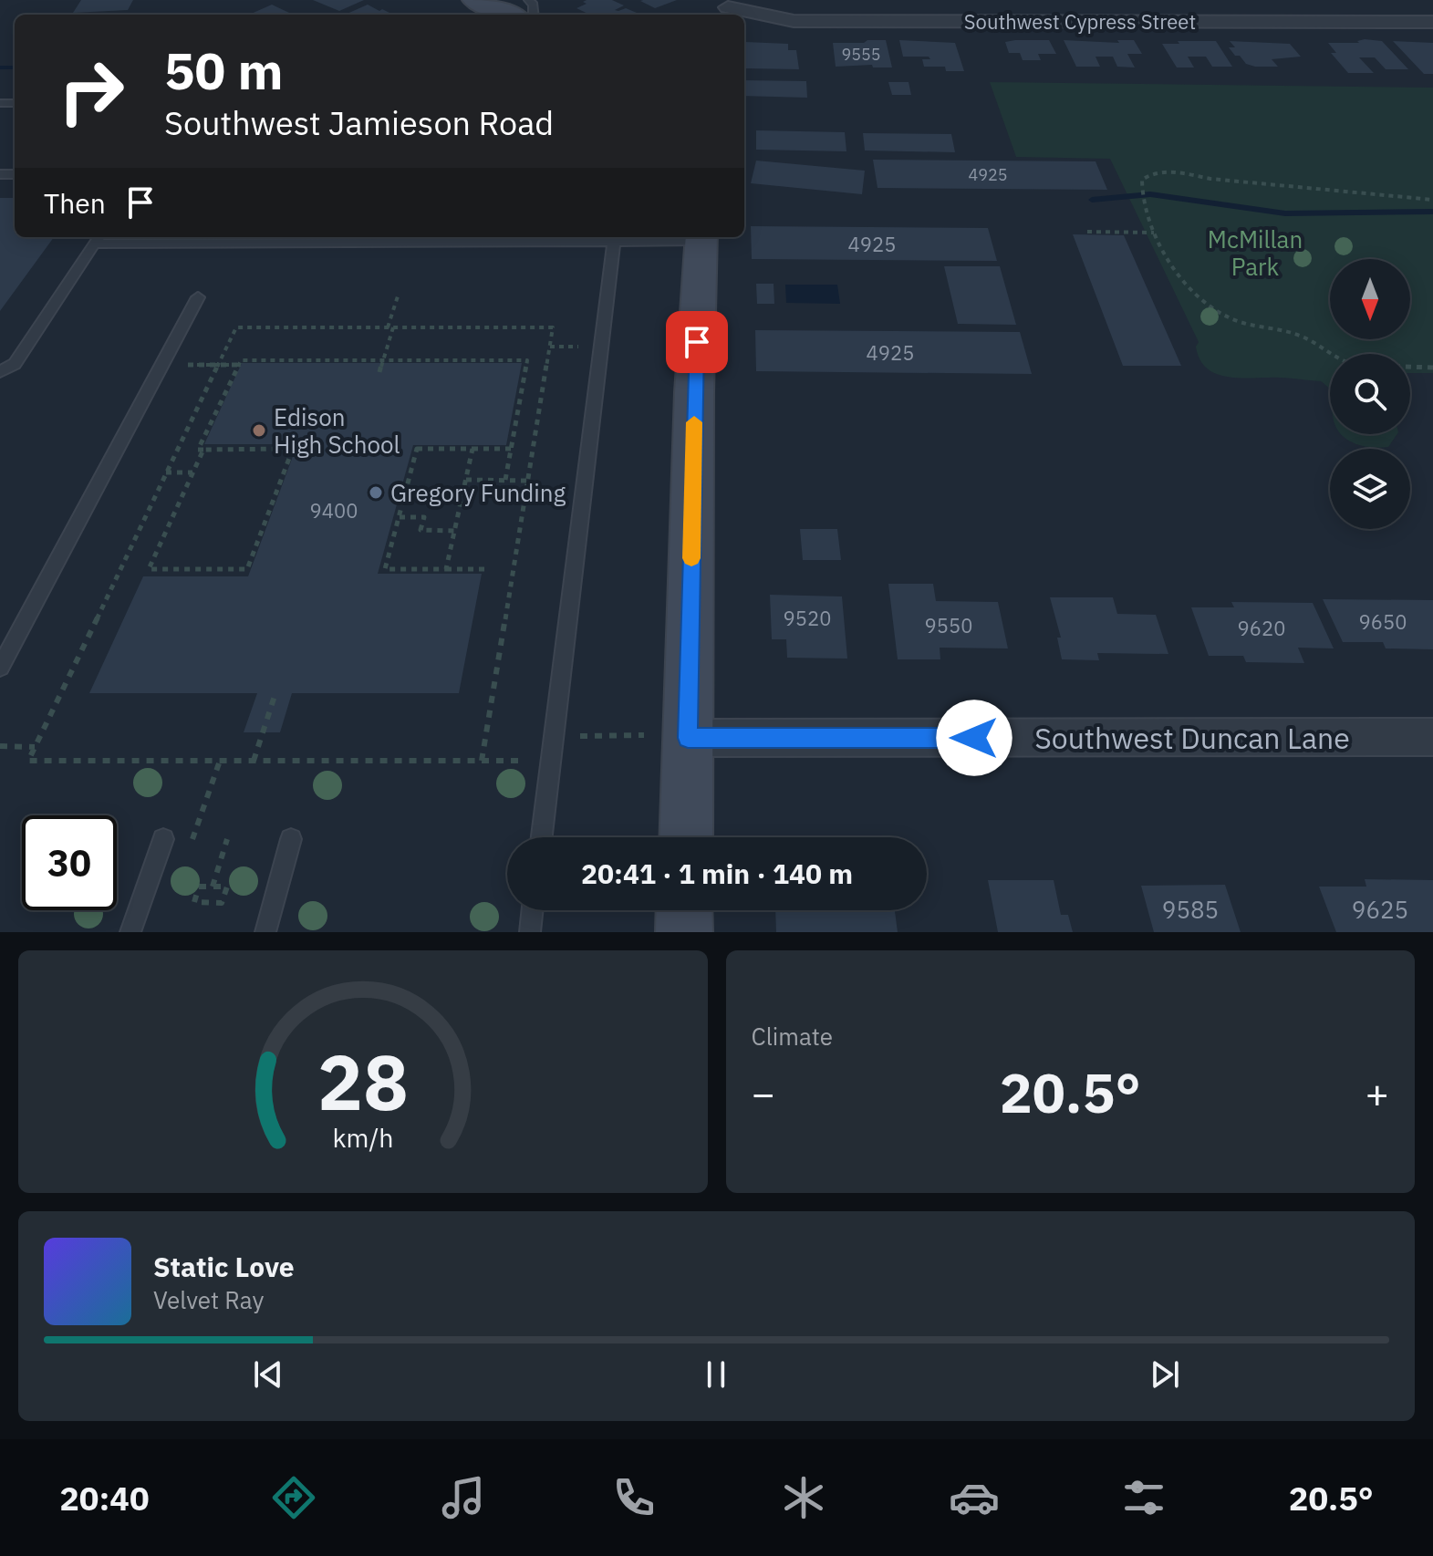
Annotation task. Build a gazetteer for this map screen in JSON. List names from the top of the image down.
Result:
{
  "streets": {
    "street": ["Southwest Cypress Street", "Southwest Duncan Lane"]
  },
  "parks": ["McMillan Park"],
  "places": ["Edison High School", "Gregory Funding"],
  "house_numbers": [
    "9555",
    "4925",
    "4925",
    "4925",
    "9400",
    "9520",
    "9650",
    "9550",
    "9620",
    "9585",
    "9625"
  ],
  "north": "bottom",
  "page": {
    "turn": ["50 m", "Southwest Jamieson Road"],
    "then": "Then",
    "limit": "30",
    "trip": "20:41 · 1 min · 140 m",
    "tile": "Climate",
    "heat": ["−", "20.5°", "+"],
    "song": ["Static Love", "Velvet Ray"],
    "tabs": ["20:40", "20.5°"],
    "gauge": ["28", "km/h"]
  }
}
